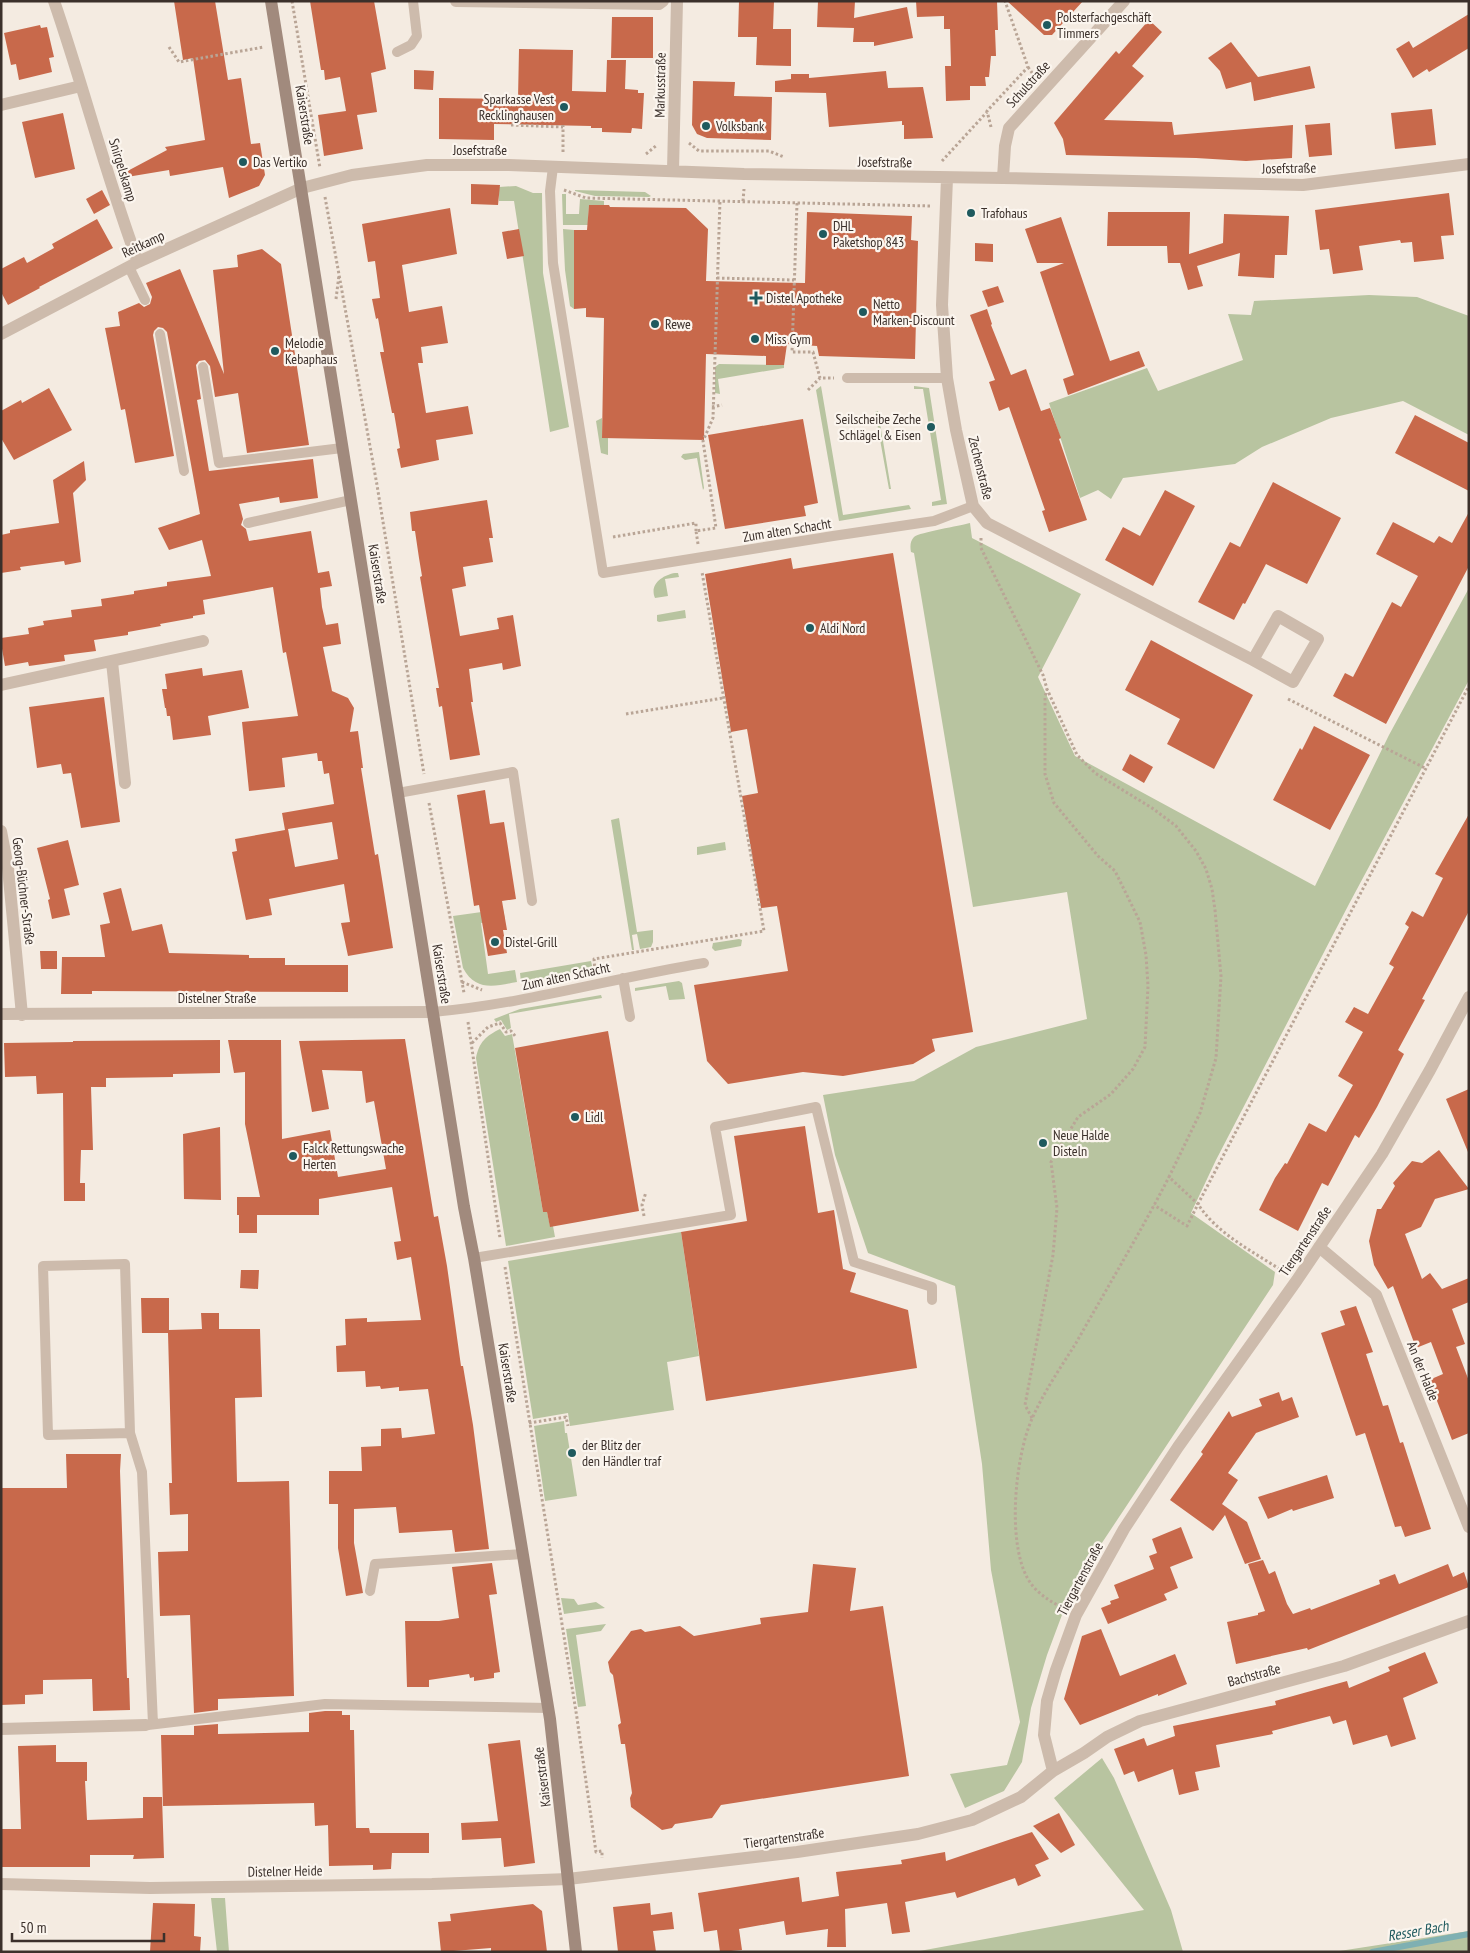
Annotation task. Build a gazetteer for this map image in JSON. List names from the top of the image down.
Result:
{
  "streets": {
    "main road": ["Kaiserstraße"],
    "street": [
      "Schulstraße",
      "Markusstraße",
      "Josefstraße",
      "Snirgelskamp",
      "Reitkamp",
      "Zechenstraße",
      "Georg-Büchner-Straße",
      "Distelner Straße",
      "Tiergartenstraße",
      "An der Halde",
      "Bachstraße",
      "Distelner Heide"
    ],
    "lane": ["Zum alten Schacht"]
  },
  "crossings": [
    ["Schulstraße", "Josefstraße"],
    ["Markusstraße", "Josefstraße"],
    ["Kaiserstraße", "Josefstraße"],
    ["Kaiserstraße", "Reitkamp"],
    ["Kaiserstraße", "Zum alten Schacht"],
    ["Kaiserstraße", "Distelner Straße"],
    ["Kaiserstraße", "Tiergartenstraße"],
    ["Kaiserstraße", "Distelner Heide"],
    ["Josefstraße", "Reitkamp"],
    ["Josefstraße", "Zechenstraße"],
    ["Snirgelskamp", "Reitkamp"],
    ["Zechenstraße", "Zum alten Schacht"],
    ["Zum alten Schacht", "Distelner Straße"],
    ["Georg-Büchner-Straße", "Distelner Straße"],
    ["Tiergartenstraße", "An der Halde"],
    ["Tiergartenstraße", "Bachstraße"],
    ["Tiergartenstraße", "Distelner Heide"]
  ],
  "water": ["Resser Bach"],
  "places": {
    "other": [
      "Polsterfachgeschäft Timmers",
      "Sparkasse Vest Recklinghausen",
      "Volksbank",
      "Das Vertiko",
      "Trafohaus",
      "DHL Paketshop 843",
      "Netto Marken-Discount",
      "Rewe",
      "Miss Gym",
      "Melodie Kebaphaus",
      "Seilscheibe Zeche Schlägel & Eisen",
      "Aldi Nord",
      "Distel-Grill",
      "Lidl",
      "Neue Halde Disteln",
      "Falck Rettungswache Herten",
      "der Blitz der den Händler traf"
    ],
    "health": ["Distel Apotheke"]
  },
  "scale_bar": "50 m"
}
